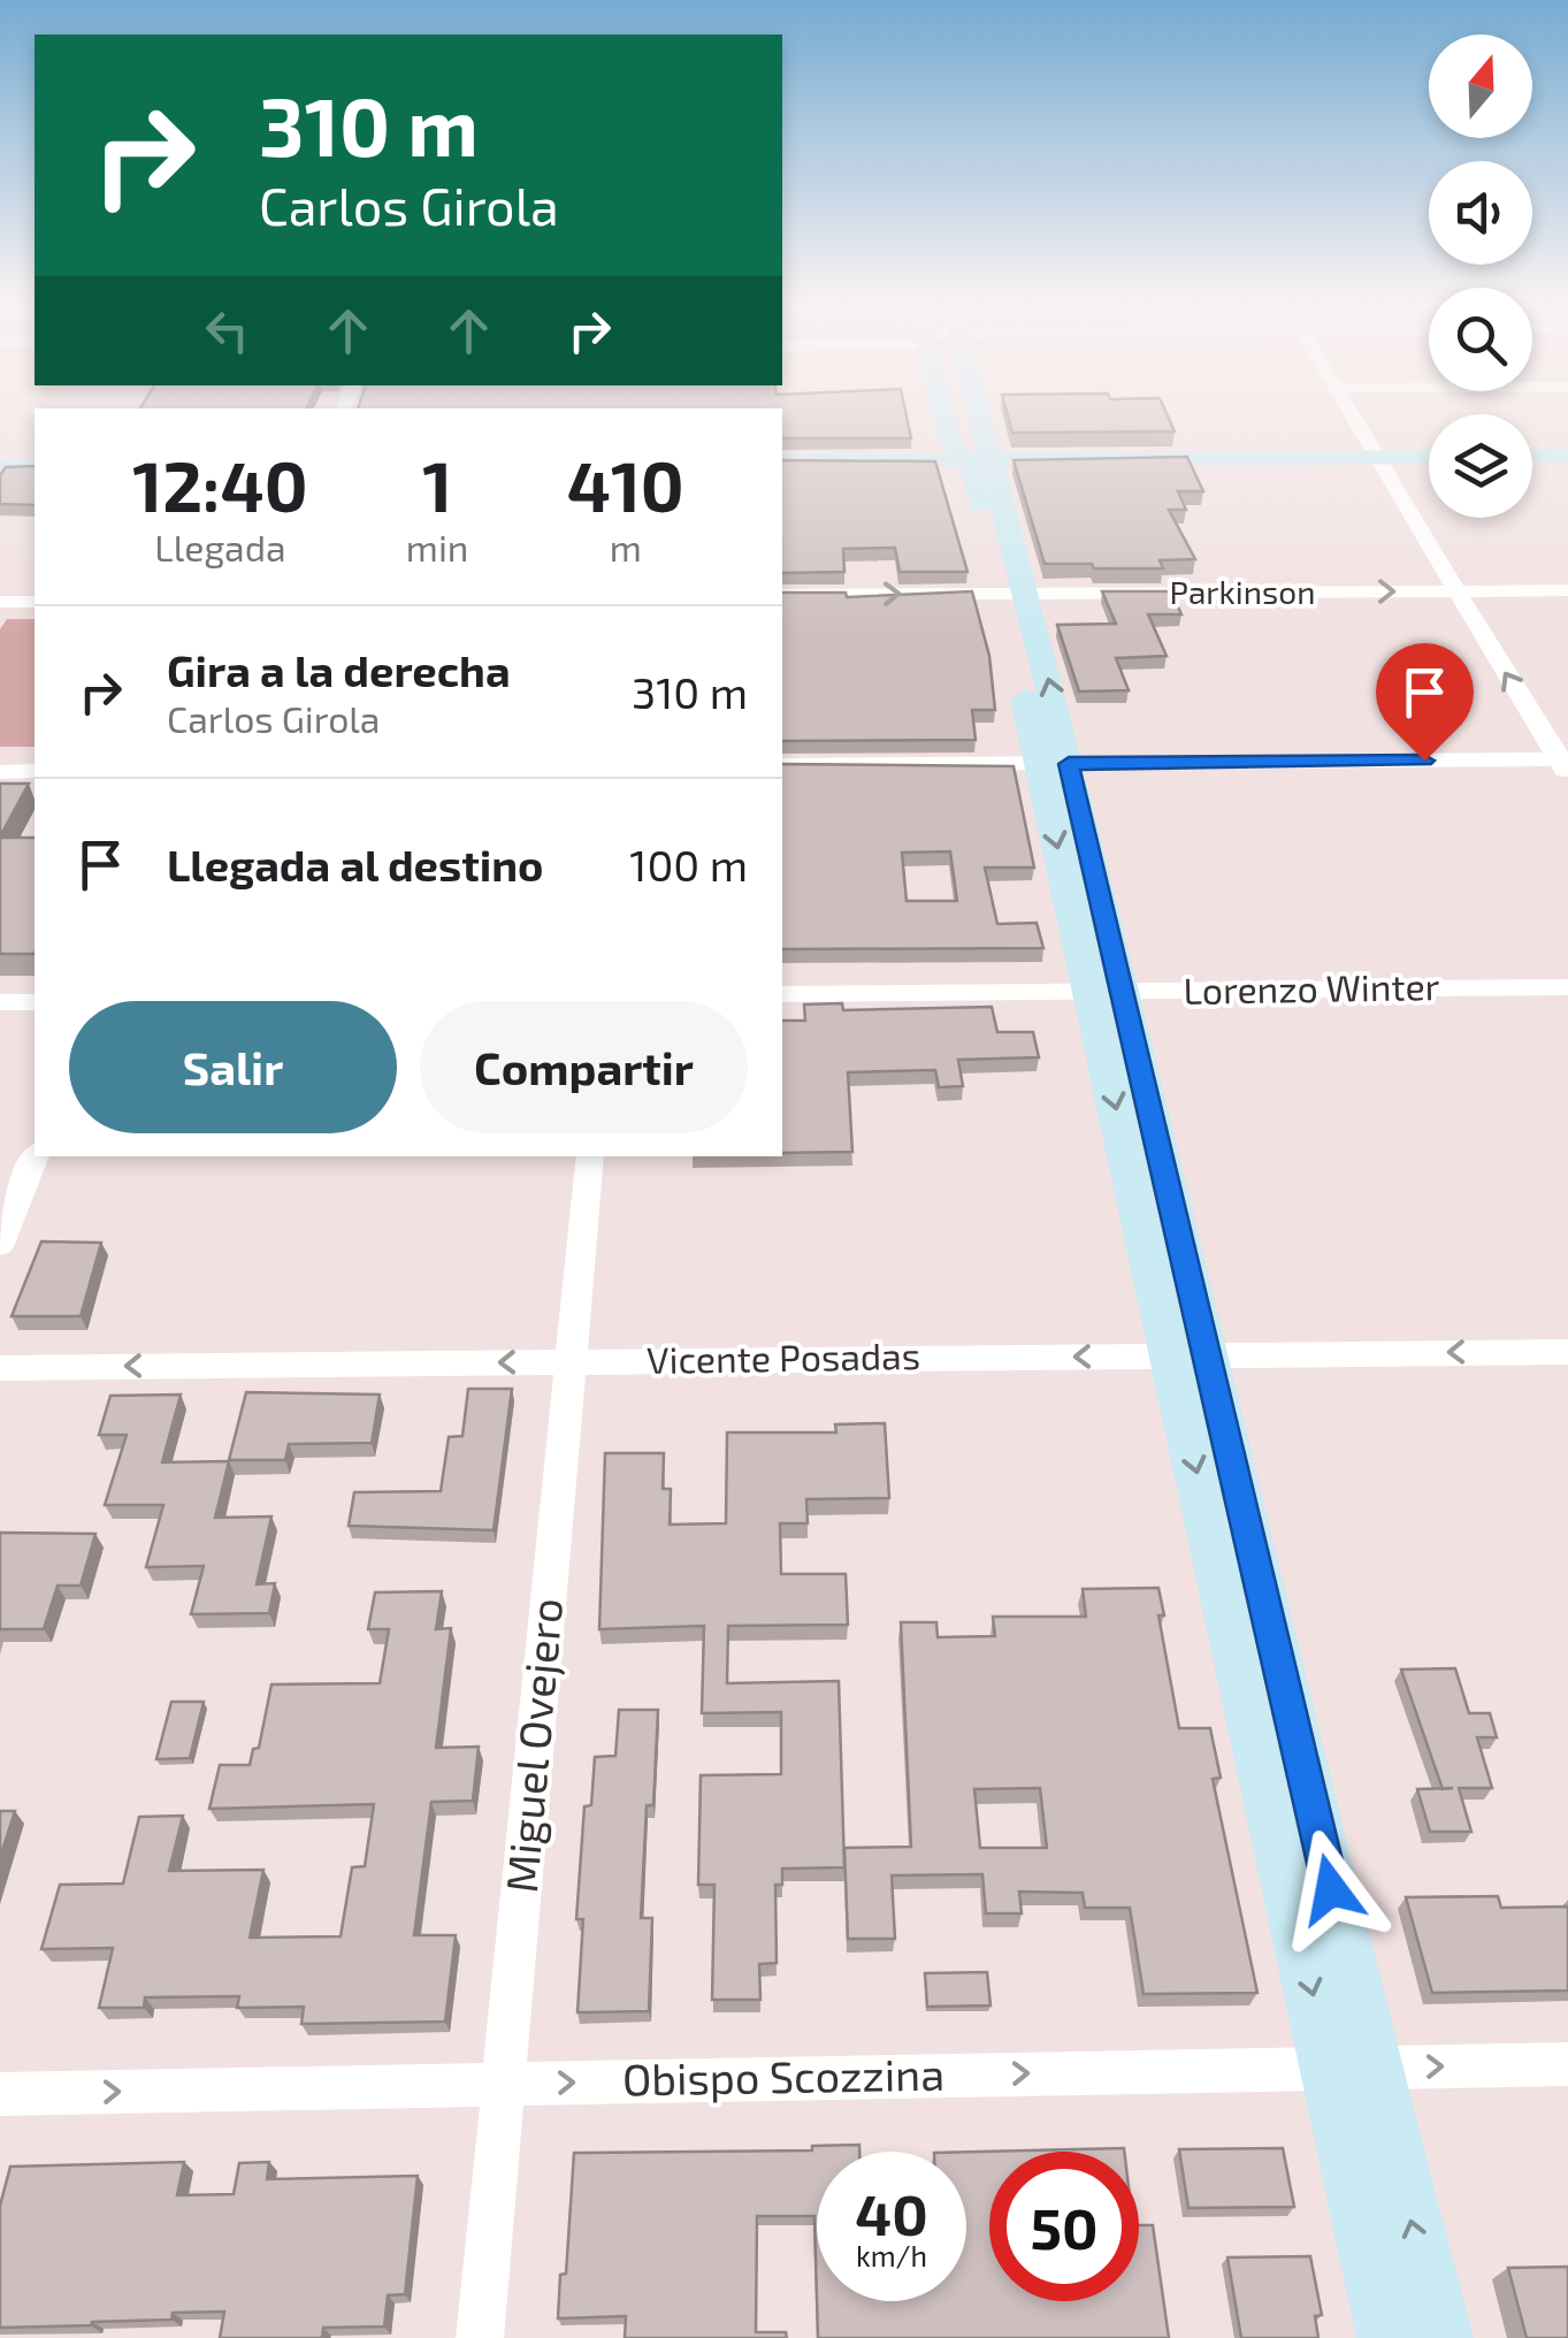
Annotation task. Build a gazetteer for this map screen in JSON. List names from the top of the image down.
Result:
{
  "streets": {
    "street": [
      "Parkinson",
      "Lorenzo Winter",
      "Vicente Posadas",
      "Miguel Ovejero",
      "Obispo Scozzina"
    ]
  },
  "crossings": [
    ["Vicente Posadas", "Miguel Ovejero"],
    ["Miguel Ovejero", "Obispo Scozzina"]
  ],
  "one_way": ["Vicente Posadas", "Obispo Scozzina"],
  "north": "top",
  "page": {
    "turn": ["310 m", "Carlos Girola"],
    "eta": [
      "12:40",
      "Llegada",
      "1",
      "min",
      "410",
      "m"
    ],
    "list": [
      {
        "name": "Gira a la derecha",
        "note": "Carlos Girola",
        "value": "310 m"
      },
      {
        "name": "Llegada al destino",
        "value": "100 m"
      }
    ],
    "buttons": ["Salir", "Compartir"],
    "speed": "40 km/h",
    "limit": "50"
  }
}
